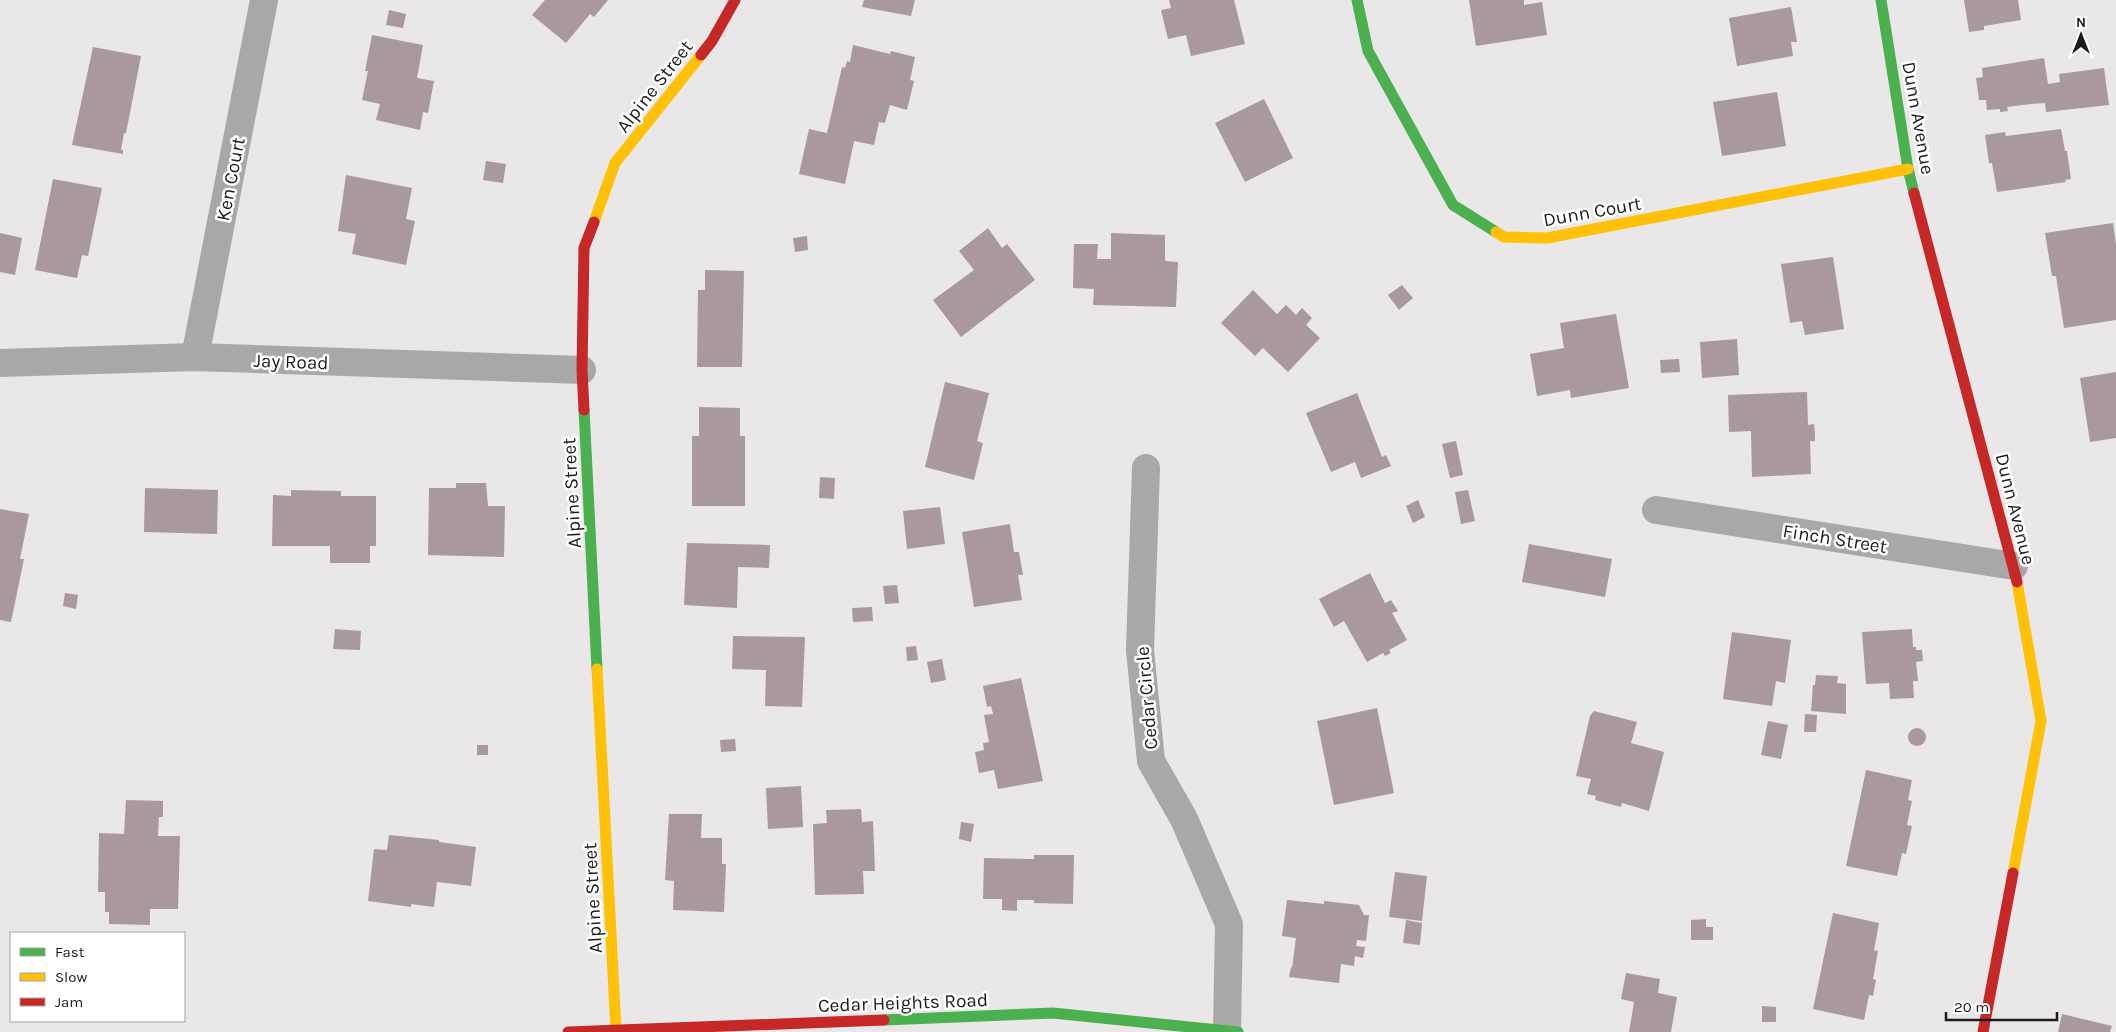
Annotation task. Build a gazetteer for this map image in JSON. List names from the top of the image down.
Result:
{
  "streets": {
    "street": [
      "Alpine Street",
      "Dunn Avenue",
      "Ken Court",
      "Dunn Court",
      "Jay Road",
      "Finch Street",
      "Cedar Circle",
      "Cedar Heights Road"
    ]
  },
  "crossings": [
    ["Alpine Street", "Jay Road"],
    ["Alpine Street", "Cedar Heights Road"],
    ["Dunn Avenue", "Dunn Court"],
    ["Dunn Avenue", "Finch Street"],
    ["Ken Court", "Jay Road"],
    ["Cedar Circle", "Cedar Heights Road"]
  ],
  "legend": ["Fast", "Slow", "Jam"],
  "scale_bar": "20 m",
  "north": "top"
}
